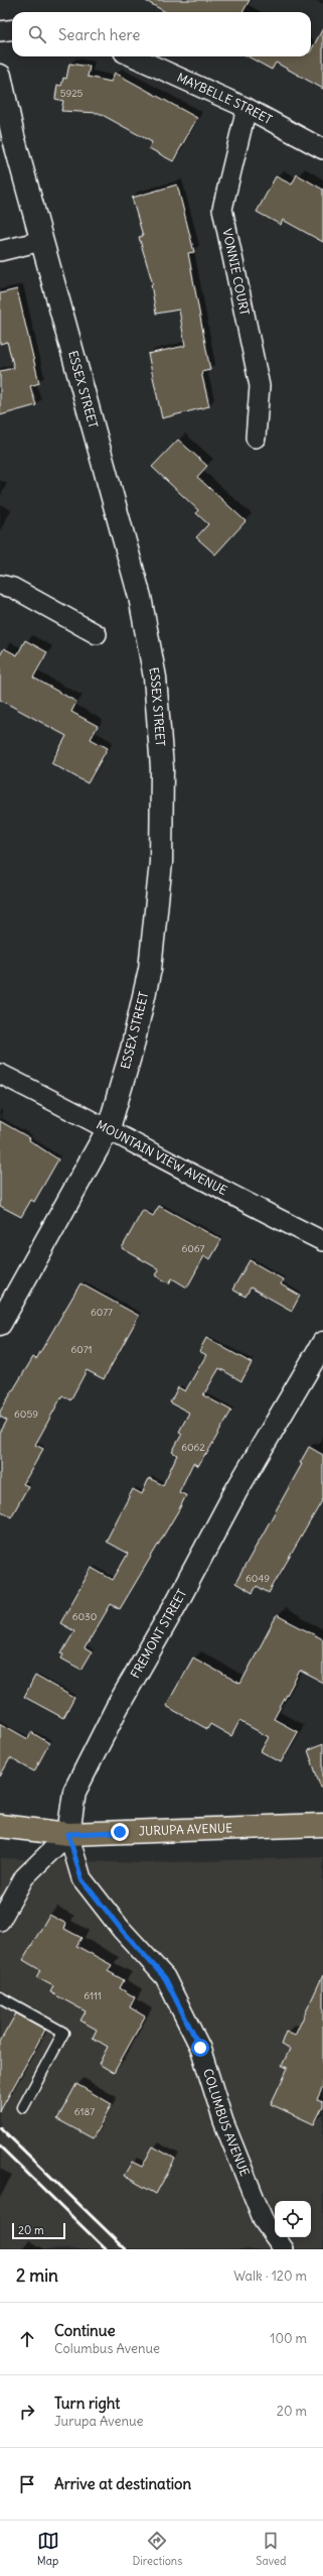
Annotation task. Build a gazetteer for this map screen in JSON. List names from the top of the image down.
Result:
{
  "streets": {
    "main road": ["JURUPA AVENUE"],
    "street": [
      "MAYBELLE STREET",
      "VONNIE COURT",
      "ESSEX STREET",
      "MOUNTAIN VIEW AVENUE",
      "FREMONT STREET",
      "COLUMBUS AVENUE"
    ]
  },
  "crossings": [
    ["MAYBELLE STREET", "VONNIE COURT"],
    ["ESSEX STREET", "MOUNTAIN VIEW AVENUE"],
    ["FREMONT STREET", "JURUPA AVENUE"],
    ["FREMONT STREET", "COLUMBUS AVENUE"],
    ["JURUPA AVENUE", "COLUMBUS AVENUE"]
  ],
  "house_numbers": [
    "5925",
    "6067",
    "6077",
    "6071",
    "6059",
    "6062",
    "6049",
    "6030",
    "6111",
    "6187"
  ],
  "scale_bar": "20 m",
  "page": {
    "search": "Search here",
    "scale": "20 m",
    "heading": ["2 min", "Walk · 120 m"],
    "list": [
      ["Continue", "Columbus Avenue", "100 m"],
      ["Turn right", "Jurupa Avenue", "20 m"],
      "Arrive at destination"
    ],
    "nav": ["Map", "Directions", "Saved"]
  }
}
